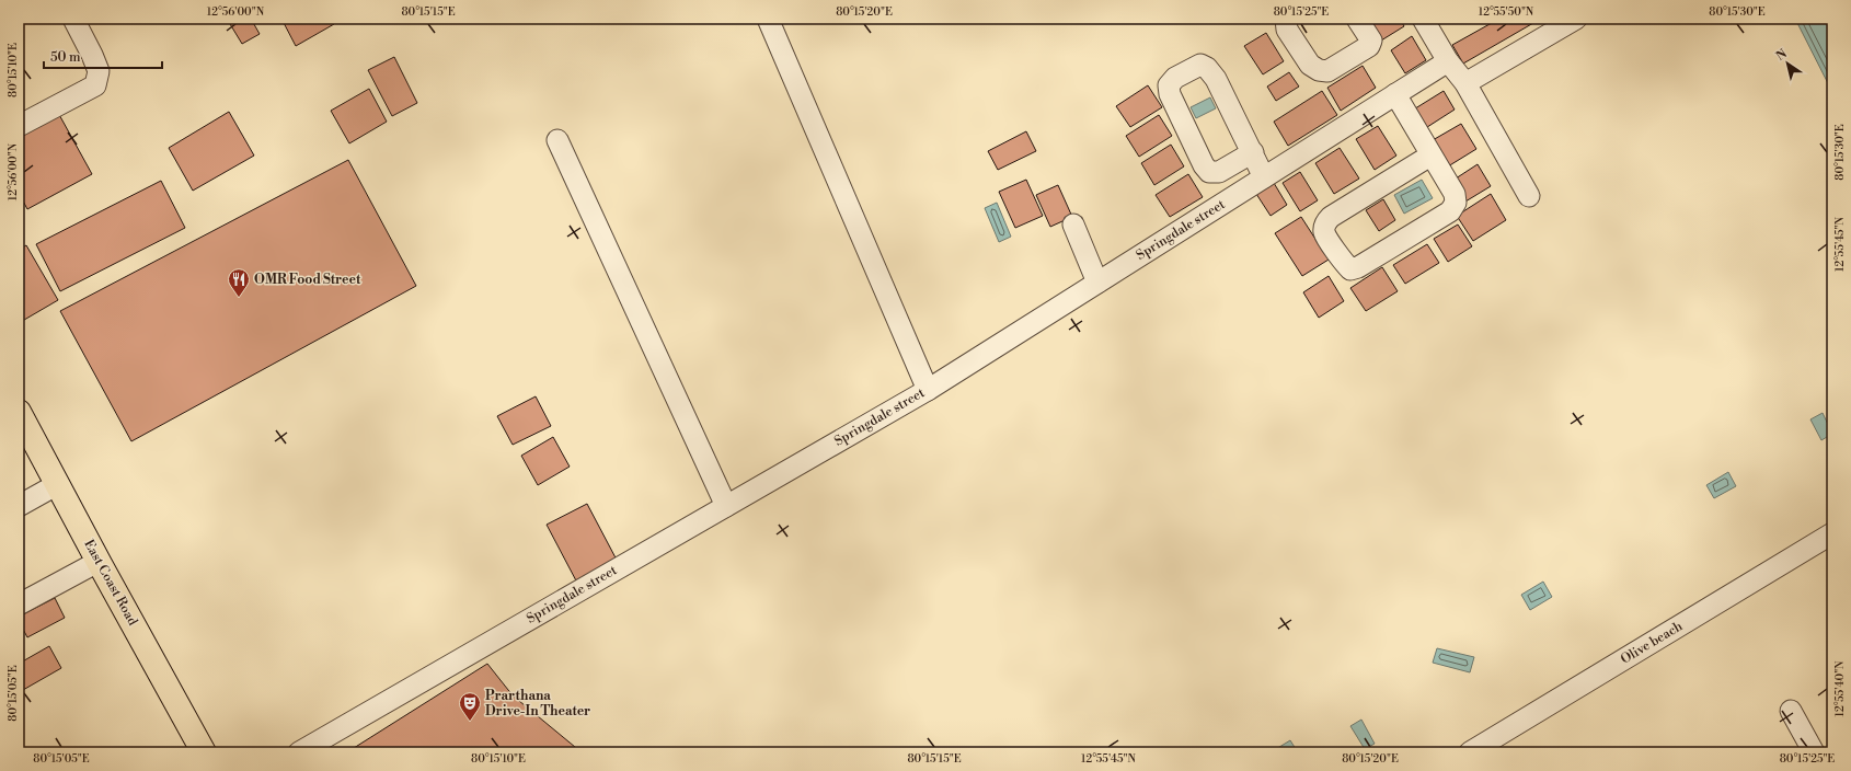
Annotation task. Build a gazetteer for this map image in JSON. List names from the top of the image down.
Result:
{
  "streets": {
    "main road": ["East Coast Road"],
    "street": ["Springdale street", "Olive beach"]
  },
  "places": {
    "restaurant": ["OMR Food Street"],
    "theatre": ["Prarthana Drive-In Theater"]
  },
  "scale_bar": "50 m",
  "north": "top left",
  "coordinates": [
    "12°56'00\"N",
    "80°15'15\"E",
    "80°15'20\"E",
    "80°15'25\"E",
    "12°55'50\"N",
    "80°15'30\"E",
    "80°15'10\"E",
    "12°55'45\"N",
    "12°55'40\"N",
    "80°15'05\"E"
  ]
}
